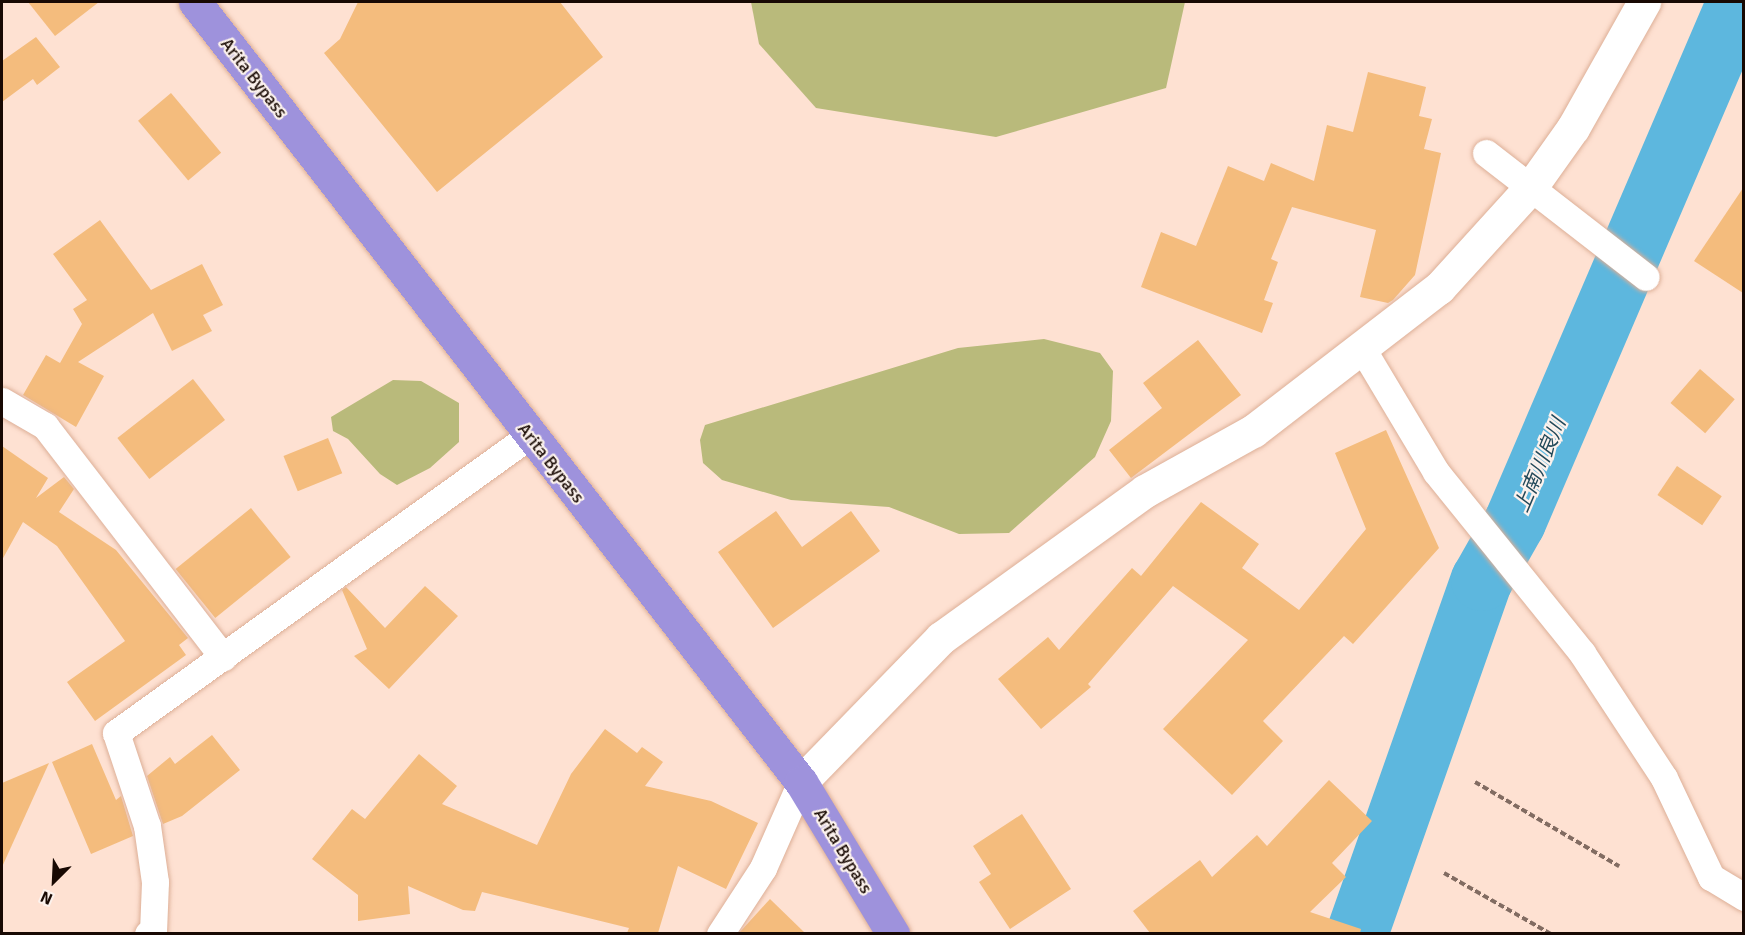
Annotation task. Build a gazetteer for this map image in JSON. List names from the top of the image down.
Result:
{
  "streets": {
    "highway": ["Arita Bypass"]
  },
  "water": ["上南川良川"],
  "north": "bottom left"
}
